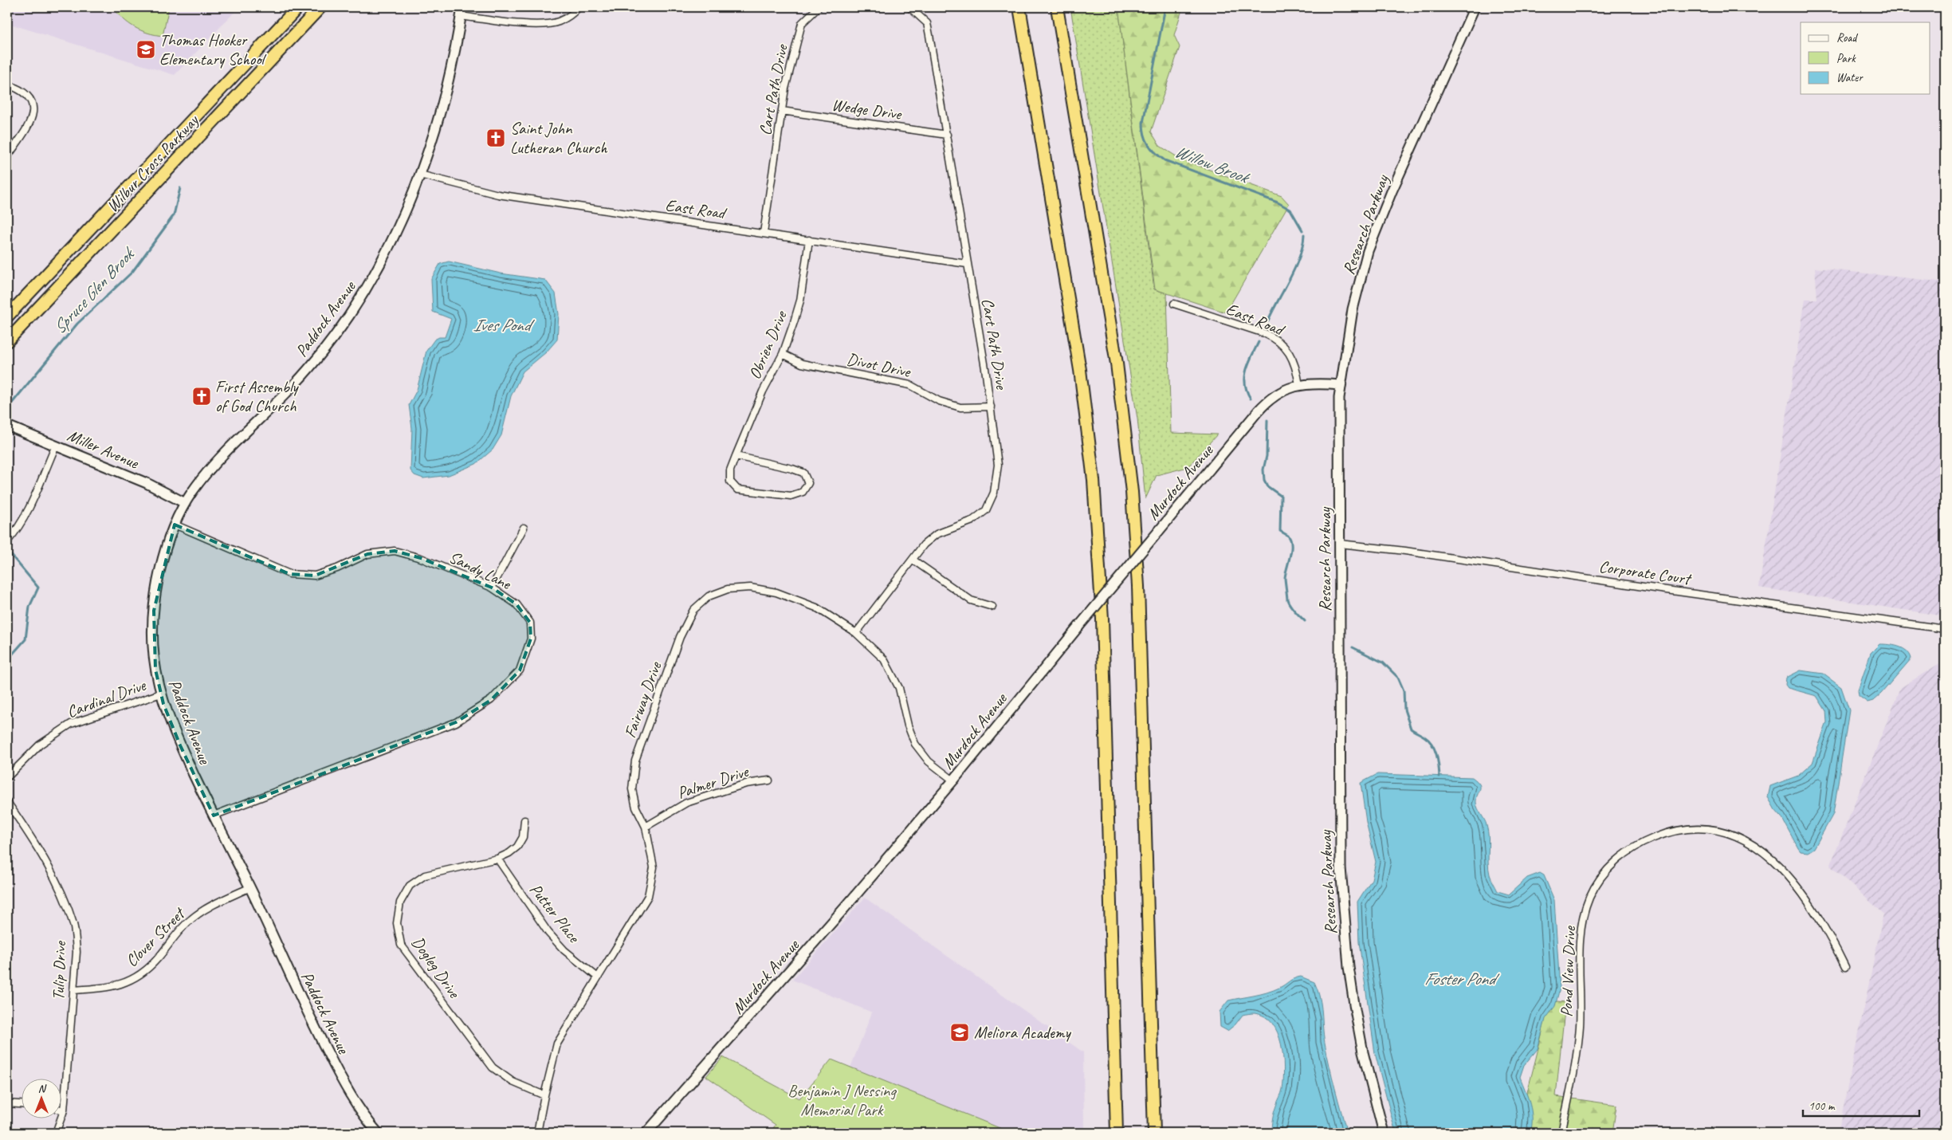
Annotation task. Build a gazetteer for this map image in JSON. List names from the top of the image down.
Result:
{
  "streets": {
    "highway": ["Wilbur Cross Parkway"],
    "main road": [
      "Research Parkway",
      "Paddock Avenue",
      "Miller Avenue",
      "Murdock Avenue"
    ],
    "street": [
      "Cart Path Drive",
      "Wedge Drive",
      "East Road",
      "Obrien Drive",
      "Divot Drive",
      "Sandy Lane",
      "Corporate Court",
      "Cardinal Drive",
      "Fairway Drive",
      "Palmer Drive",
      "Putter Place",
      "Clover Street",
      "Dogleg Drive",
      "Tulip Drive",
      "Pond View Drive"
    ]
  },
  "crossings": [
    ["Cart Path Drive", "Wedge Drive"],
    ["Cart Path Drive", "East Road"],
    ["Cart Path Drive", "Divot Drive"],
    ["Cart Path Drive", "Fairway Drive"],
    ["East Road", "Paddock Avenue"],
    ["East Road", "Obrien Drive"],
    ["East Road", "Murdock Avenue"],
    ["Research Parkway", "Murdock Avenue"],
    ["Research Parkway", "Corporate Court"],
    ["Paddock Avenue", "Miller Avenue"],
    ["Paddock Avenue", "Sandy Lane"],
    ["Paddock Avenue", "Cardinal Drive"],
    ["Paddock Avenue", "Clover Street"],
    ["Obrien Drive", "Divot Drive"],
    ["Murdock Avenue", "Fairway Drive"],
    ["Fairway Drive", "Palmer Drive"],
    ["Fairway Drive", "Putter Place"],
    ["Fairway Drive", "Dogleg Drive"],
    ["Putter Place", "Dogleg Drive"],
    ["Clover Street", "Tulip Drive"]
  ],
  "water": [
    "Willow Brook",
    "Spruce Glen Brook",
    "Ives Pond",
    "Foster Pond"
  ],
  "parks": ["Benjamin J Nessing Memorial Park"],
  "places": {
    "school or university": ["Thomas Hooker Elementary School", "Meliora Academy"],
    "church": ["Saint John Lutheran Church", "First Assembly of God Church"]
  },
  "legend": ["Road", "Park", "Water"],
  "scale_bar": "100 m",
  "north": "top"
}
